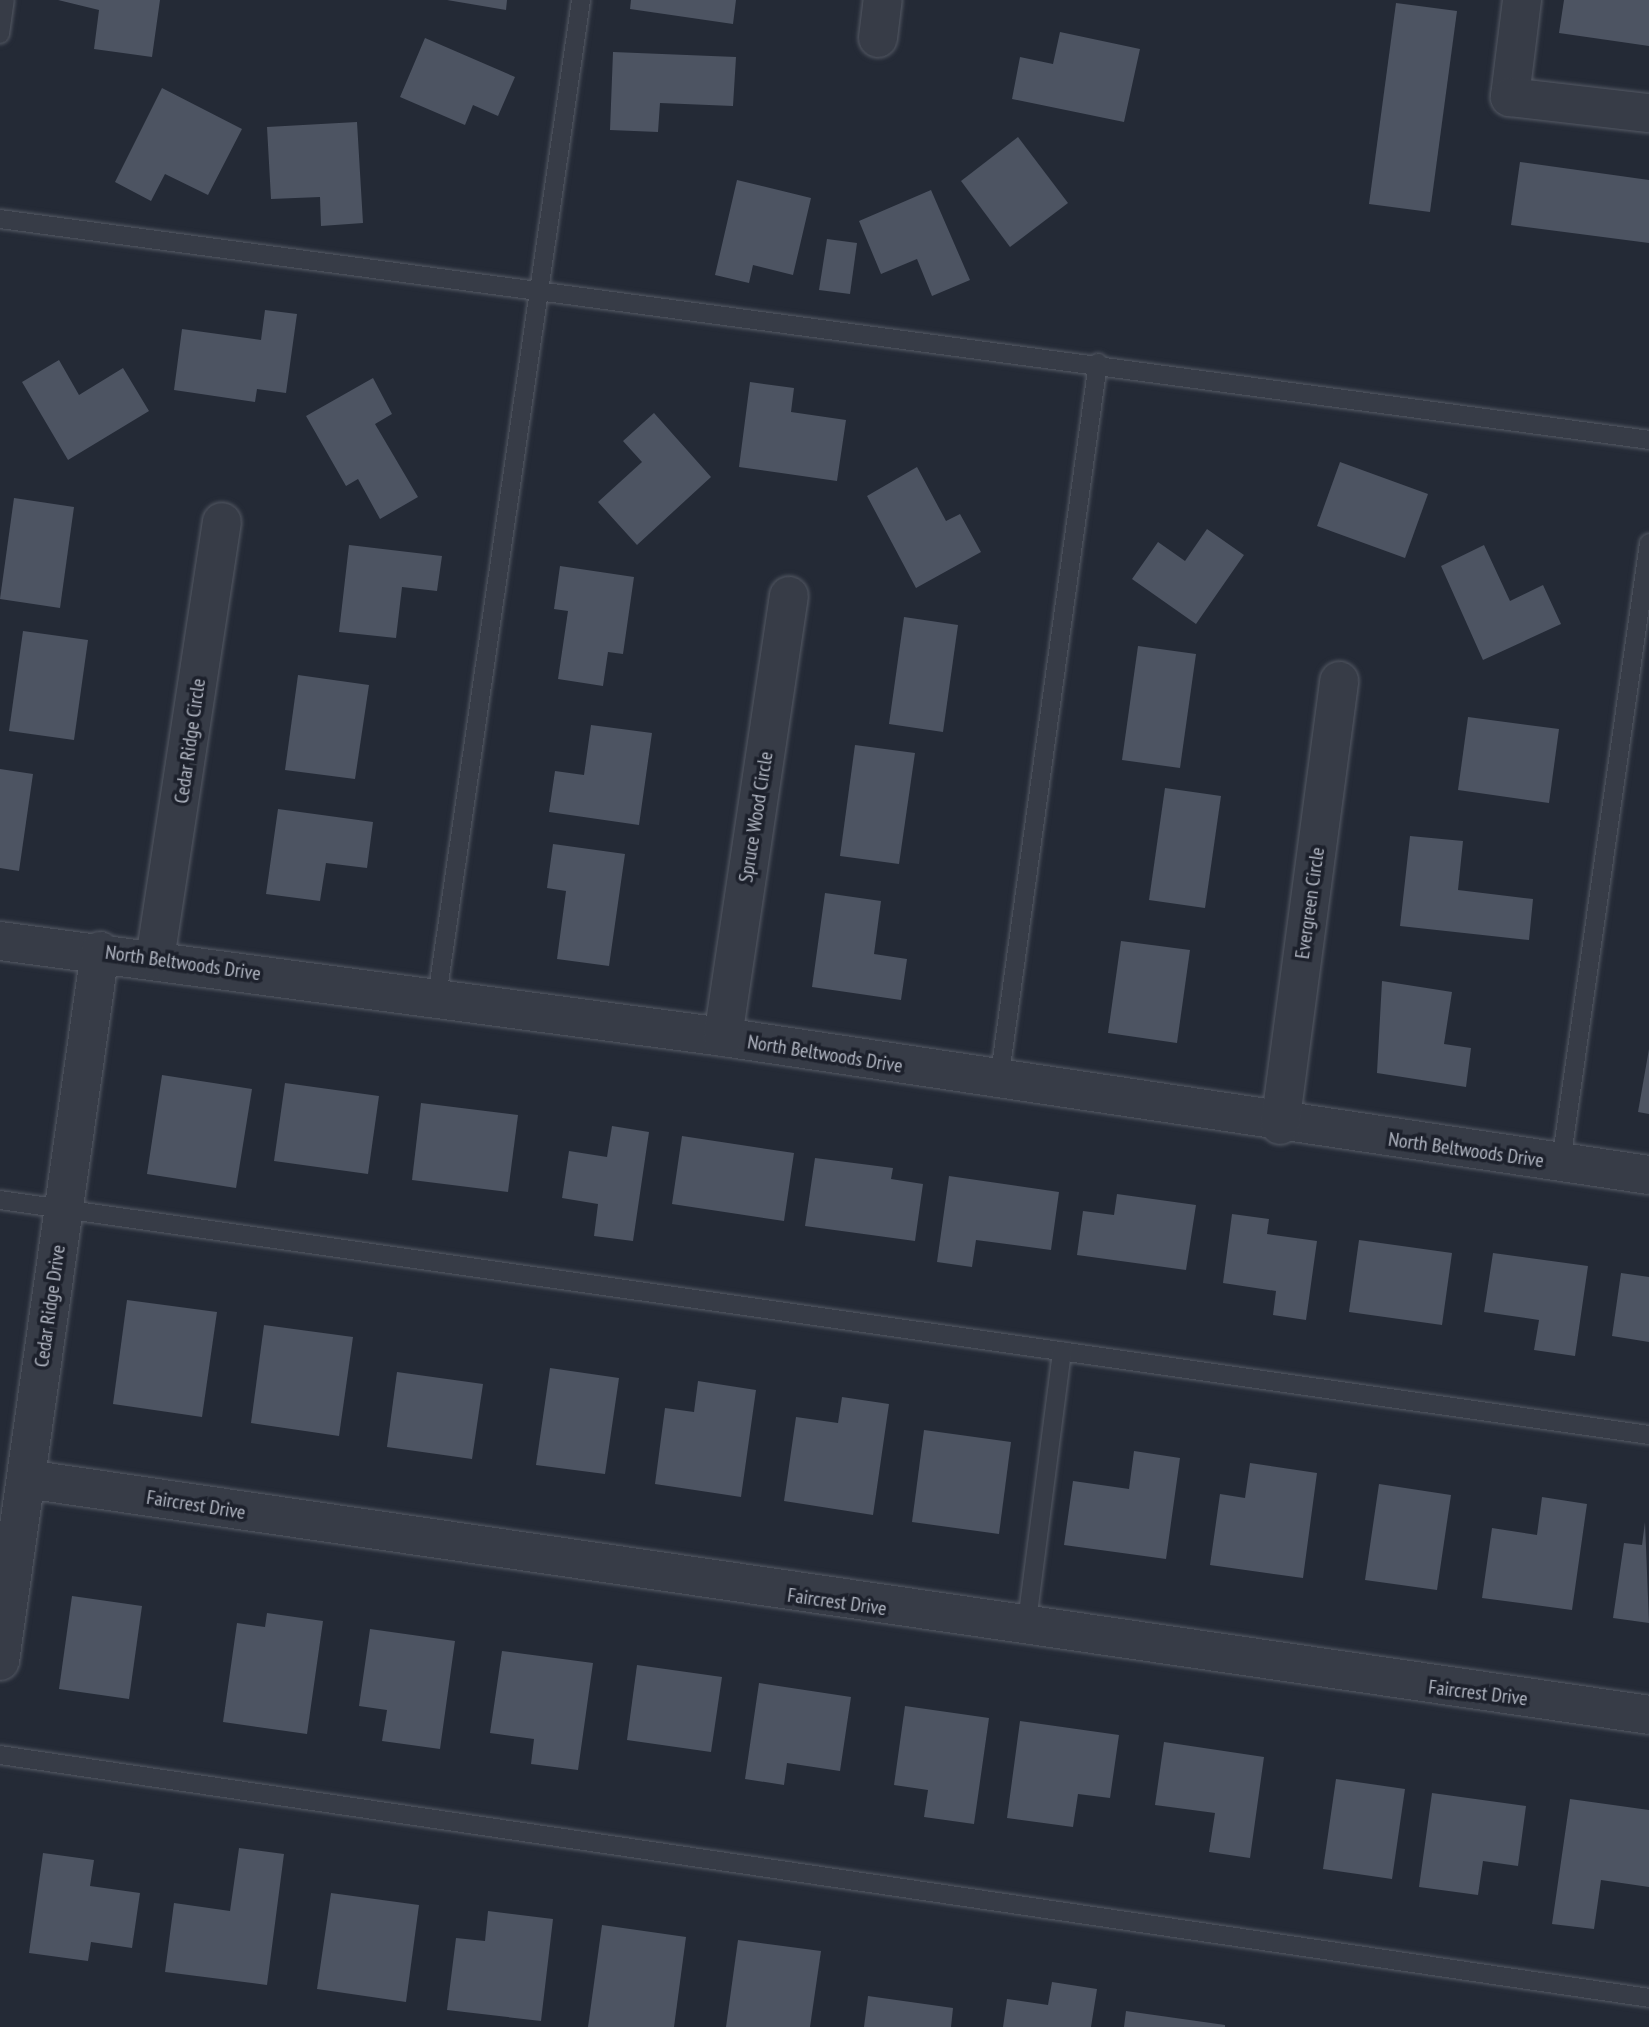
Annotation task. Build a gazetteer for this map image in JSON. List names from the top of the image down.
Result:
{
  "streets": {
    "street": [
      "Cedar Ridge Circle",
      "Spruce Wood Circle",
      "Evergreen Circle",
      "North Beltwoods Drive",
      "Cedar Ridge Drive",
      "Faircrest Drive"
    ]
  },
  "crossings": [
    ["Cedar Ridge Circle", "North Beltwoods Drive"],
    ["Spruce Wood Circle", "North Beltwoods Drive"],
    ["Evergreen Circle", "North Beltwoods Drive"],
    ["North Beltwoods Drive", "Cedar Ridge Drive"],
    ["Cedar Ridge Drive", "Faircrest Drive"]
  ]
}
